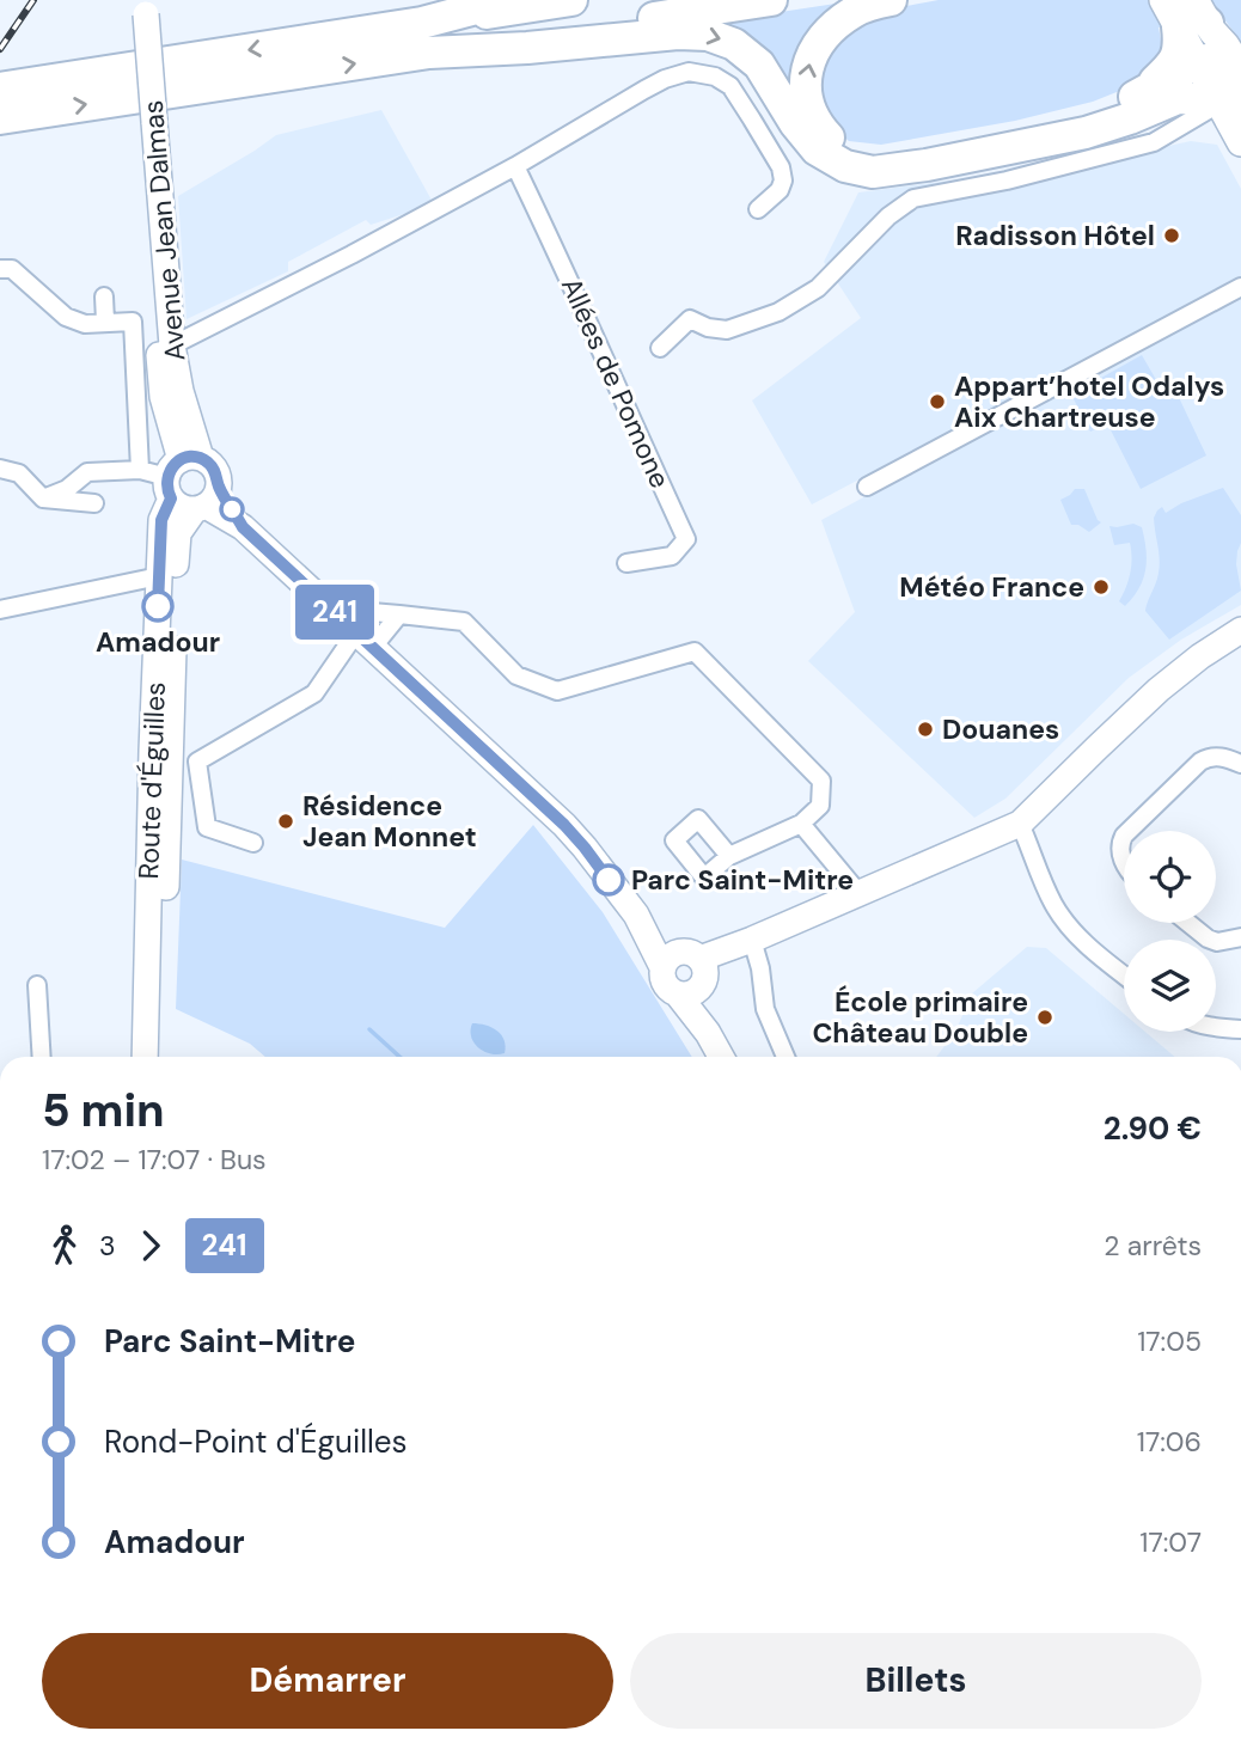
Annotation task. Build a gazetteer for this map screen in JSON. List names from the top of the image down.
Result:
{
  "streets": {
    "street": ["Avenue Jean Dalmas", "Allées de Pomone", "Route d'Éguilles"]
  },
  "crossings": [
    ["Avenue Jean Dalmas", "Route d'Éguilles"]
  ],
  "places": [
    "Radisson Hôtel",
    "Appart’hotel Odalys Aix Chartreuse",
    "Météo France",
    "Amadour",
    "Douanes",
    "Résidence Jean Monnet",
    "Parc Saint-Mitre",
    "École primaire Château Double"
  ],
  "lines": ["bus line 241"],
  "page": {
    "on_map": "241",
    "heading": ["5 min", "17:02 – 17:07 · Bus", "2.90 €"],
    "legs": ["3", "241", "2 arrêts"],
    "list": [
      {
        "name": "Parc Saint-Mitre",
        "value": "17:05"
      },
      {
        "name": "Rond-Point d'Éguilles",
        "value": "17:06"
      },
      {
        "name": "Amadour",
        "value": "17:07"
      }
    ],
    "buttons": ["Démarrer", "Billets"]
  }
}
